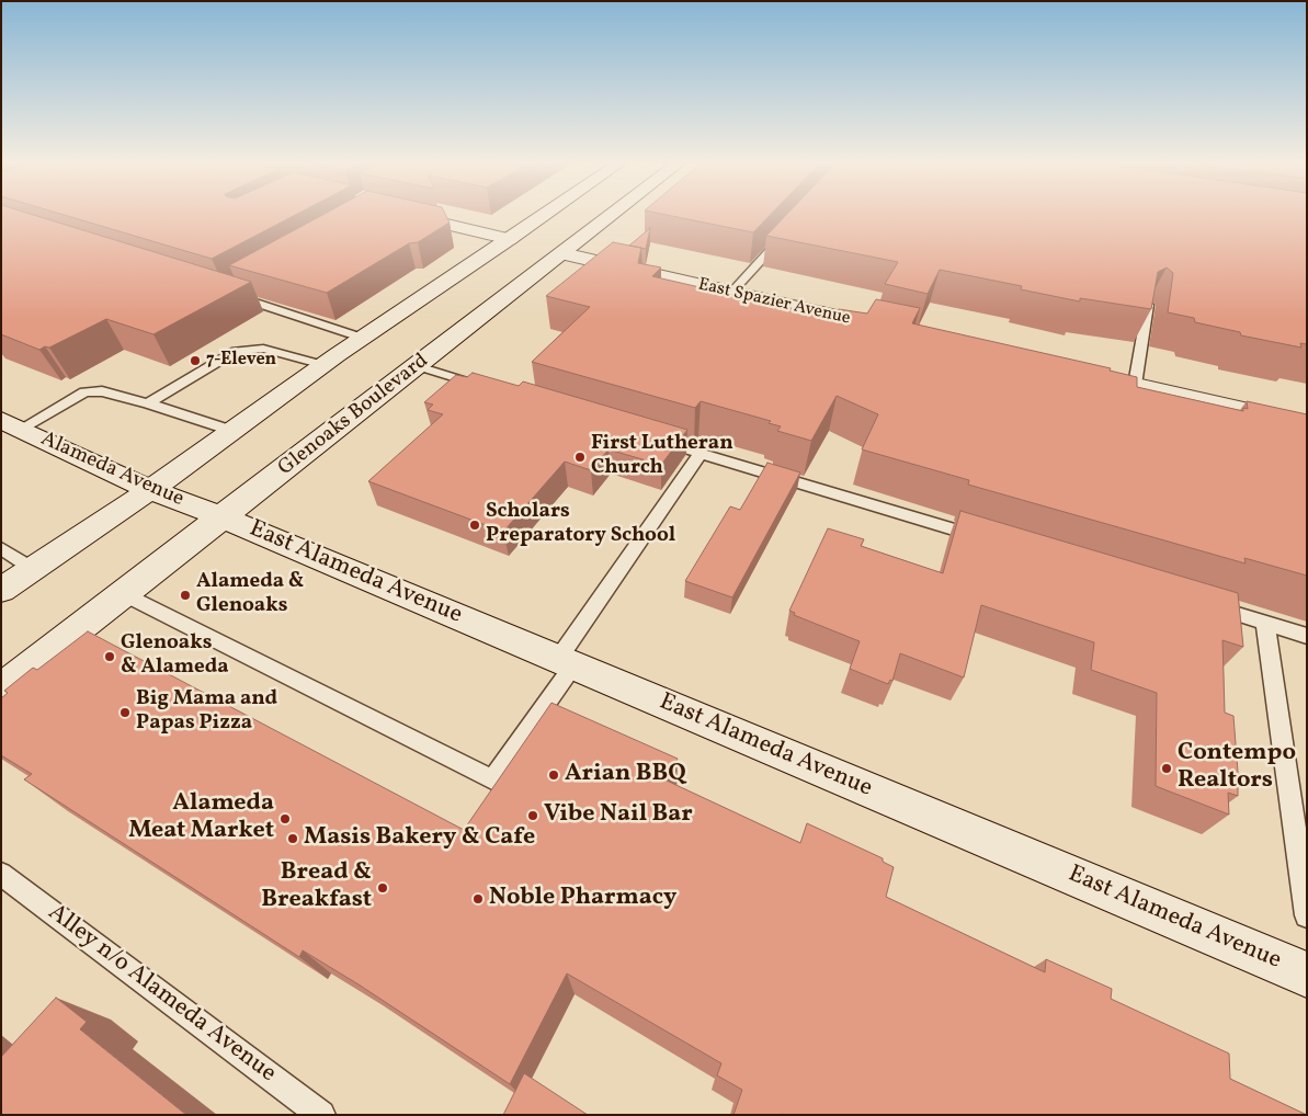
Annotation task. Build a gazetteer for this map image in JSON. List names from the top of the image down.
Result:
{
  "streets": {
    "main road": [
      "East Spazier Avenue",
      "Glenoaks Boulevard",
      "Alameda Avenue",
      "East Alameda Avenue"
    ],
    "lane": ["Alley n/o Alameda Avenue"]
  },
  "crossings": [
    ["East Spazier Avenue", "Glenoaks Boulevard"],
    ["Glenoaks Boulevard", "Alameda Avenue"],
    ["Glenoaks Boulevard", "East Alameda Avenue"],
    ["Alameda Avenue", "East Alameda Avenue"]
  ],
  "places": [
    "7-Eleven",
    "First Lutheran Church",
    "Scholars Preparatory School",
    "Alameda & Glenoaks",
    "Glenoaks & Alameda",
    "Big Mama and Papas Pizza",
    "Contempo Realtors",
    "Arian BBQ",
    "Vibe Nail Bar",
    "Alameda Meat Market",
    "Masis Bakery & Cafe",
    "Bread & Breakfast",
    "Noble Pharmacy"
  ]
}
